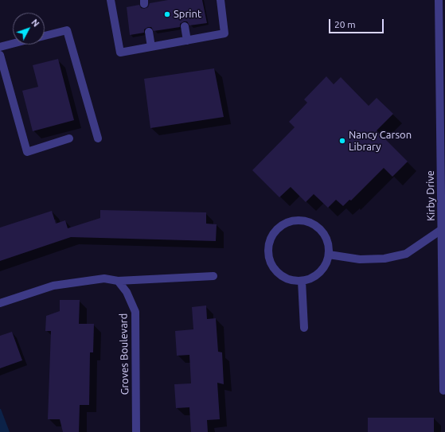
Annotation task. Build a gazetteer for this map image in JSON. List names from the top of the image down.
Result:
{
  "streets": {
    "street": ["Kirby Drive", "Groves Boulevard"]
  },
  "places": ["Sprint", "Nancy Carson Library"],
  "scale_bar": "20 m",
  "north": "top right"
}
